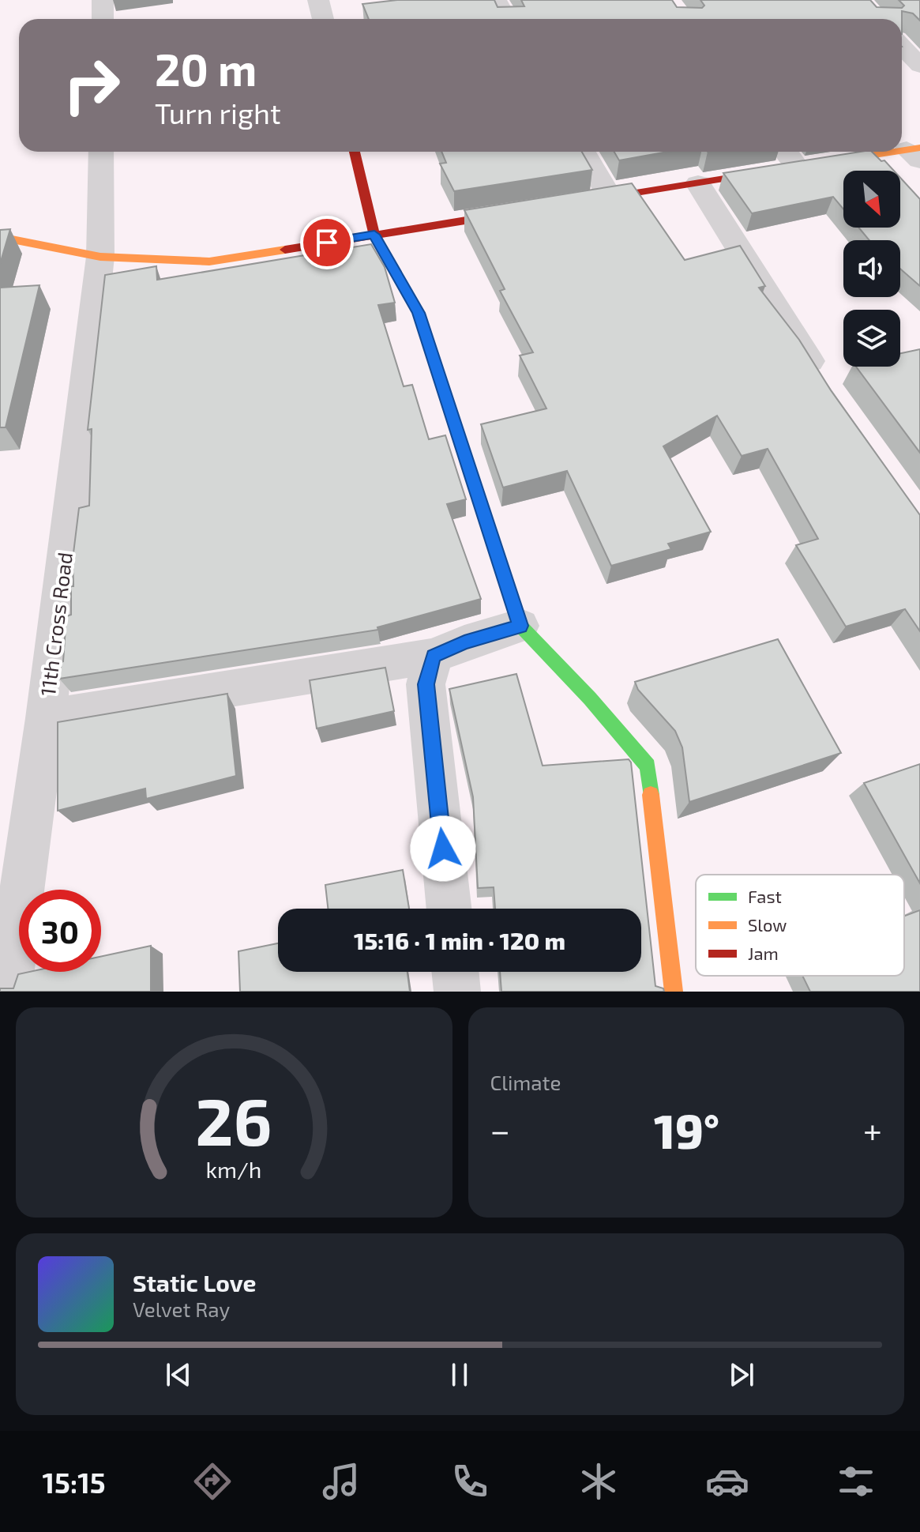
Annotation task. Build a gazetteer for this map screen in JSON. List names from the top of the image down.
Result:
{
  "streets": {
    "street": ["11th Cross Road"]
  },
  "legend": ["Fast", "Slow", "Jam"],
  "north": "bottom right",
  "page": {
    "turn": ["20 m", "Turn right"],
    "limit": "30",
    "trip": "15:16 · 1 min · 120 m",
    "tile": "Climate",
    "heat": ["−", "19°", "+"],
    "song": ["Static Love", "Velvet Ray"],
    "tabs": "15:15",
    "gauge": ["26", "km/h"]
  }
}
